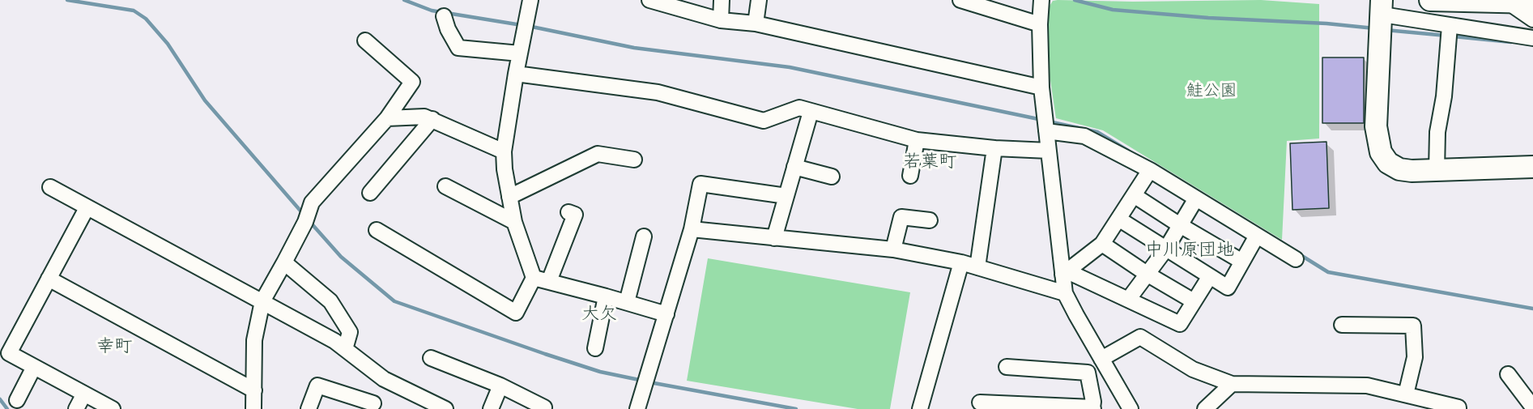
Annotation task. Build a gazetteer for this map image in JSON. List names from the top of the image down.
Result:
{
  "districts": [
    "若葉町",
    "中川原団地",
    "大欠",
    "幸町"
  ],
  "parks": ["鮭公園"]
}
